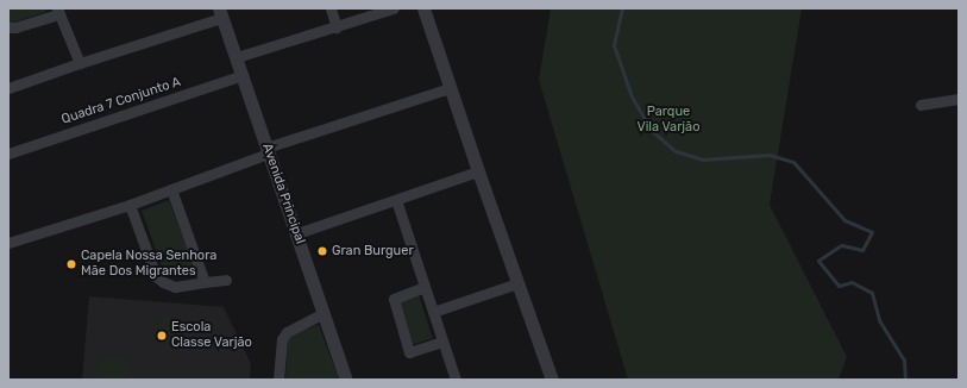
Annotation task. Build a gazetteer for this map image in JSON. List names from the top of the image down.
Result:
{
  "streets": {
    "street": ["Quadra 7 Conjunto A", "Avenida Principal"]
  },
  "crossings": [
    ["Quadra 7 Conjunto A", "Avenida Principal"]
  ],
  "parks": ["Parque Vila Varjão"],
  "places": ["Gran Burguer", "Capela Nossa Senhora Mãe Dos Migrantes", "Escola Classe Varjão"]
}
